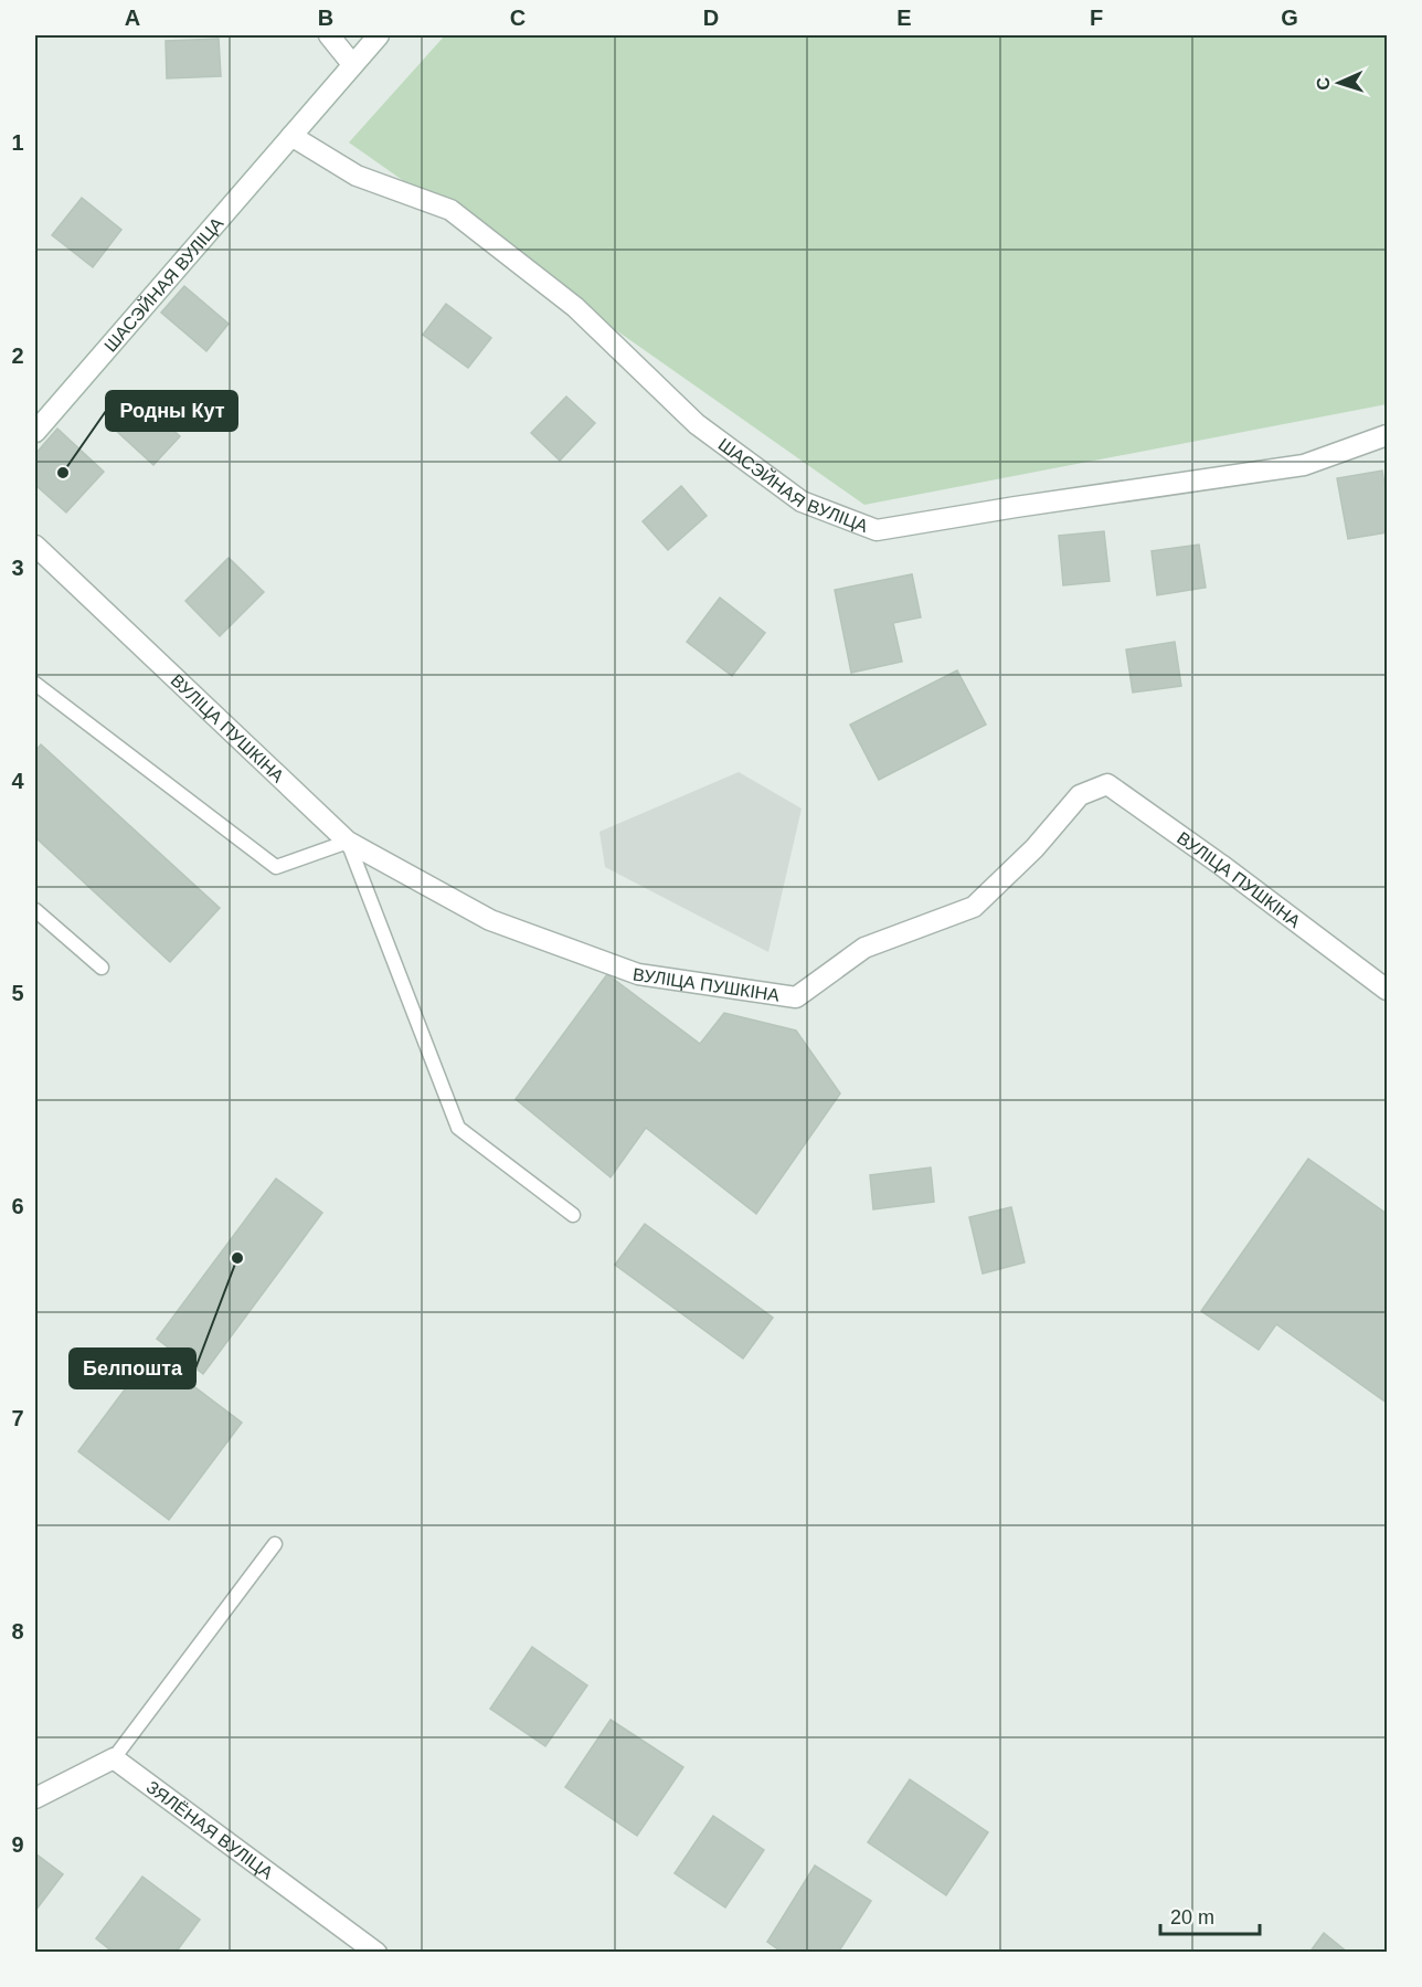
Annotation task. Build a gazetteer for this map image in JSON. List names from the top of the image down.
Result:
{
  "streets": {
    "street": ["ШАСЭЙНАЯ ВУЛІЦА", "ВУЛІЦА ПУШКІНА", "ЗЯЛЁНАЯ ВУЛІЦА"]
  },
  "places": ["Родны Кут", "Белпошта"],
  "scale_bar": "20 m",
  "north": "left",
  "grid": {
    "columns": [
      "A",
      "B",
      "C",
      "D",
      "E",
      "F",
      "G"
    ],
    "rows": [
      "1",
      "2",
      "3",
      "4",
      "5",
      "6",
      "7",
      "8",
      "9"
    ]
  }
}
